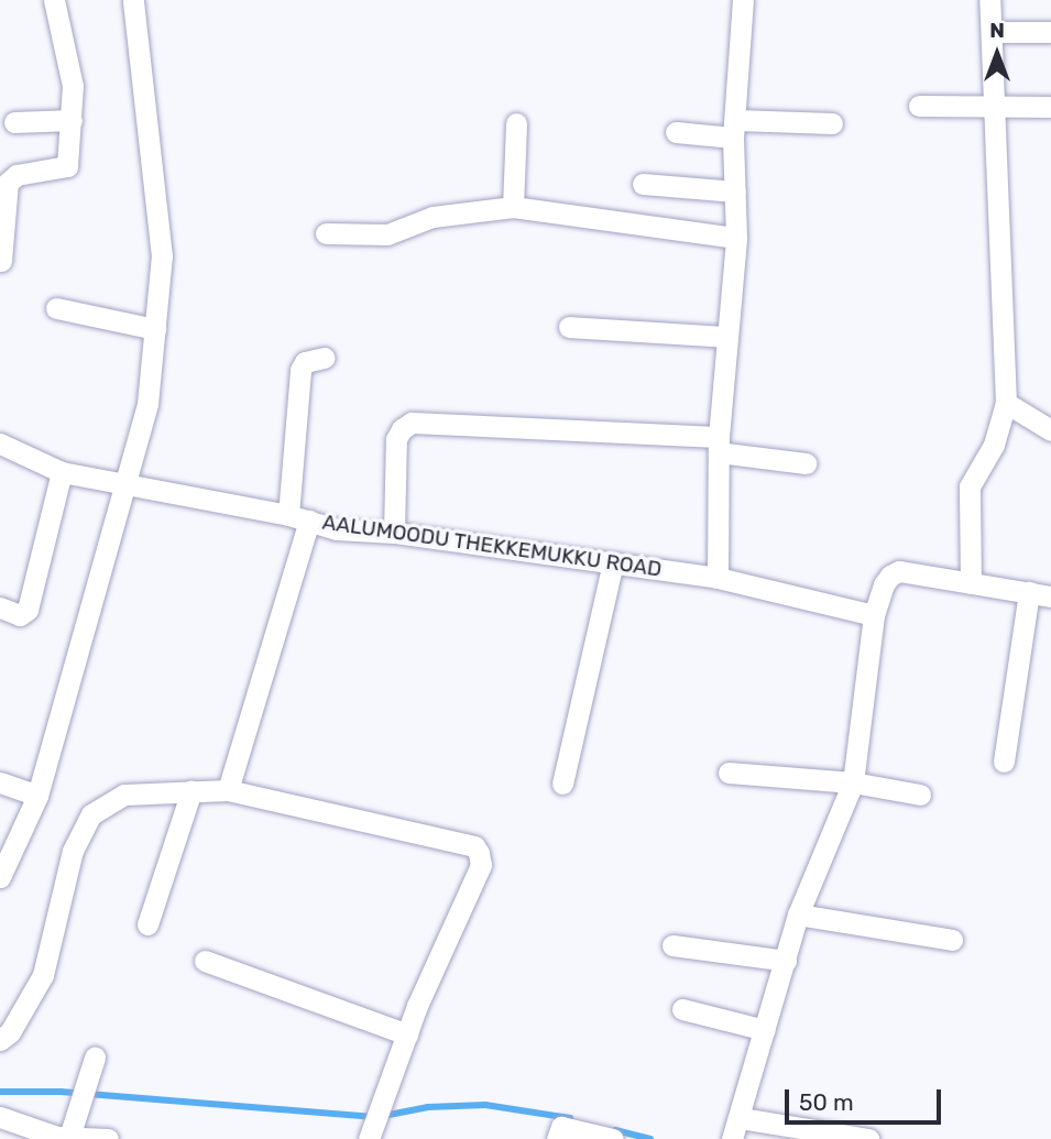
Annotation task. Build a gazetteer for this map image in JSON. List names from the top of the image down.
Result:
{
  "streets": {
    "street": ["AALUMOODU THEKKEMUKKU ROAD"]
  },
  "scale_bar": "50 m",
  "north": "top"
}
